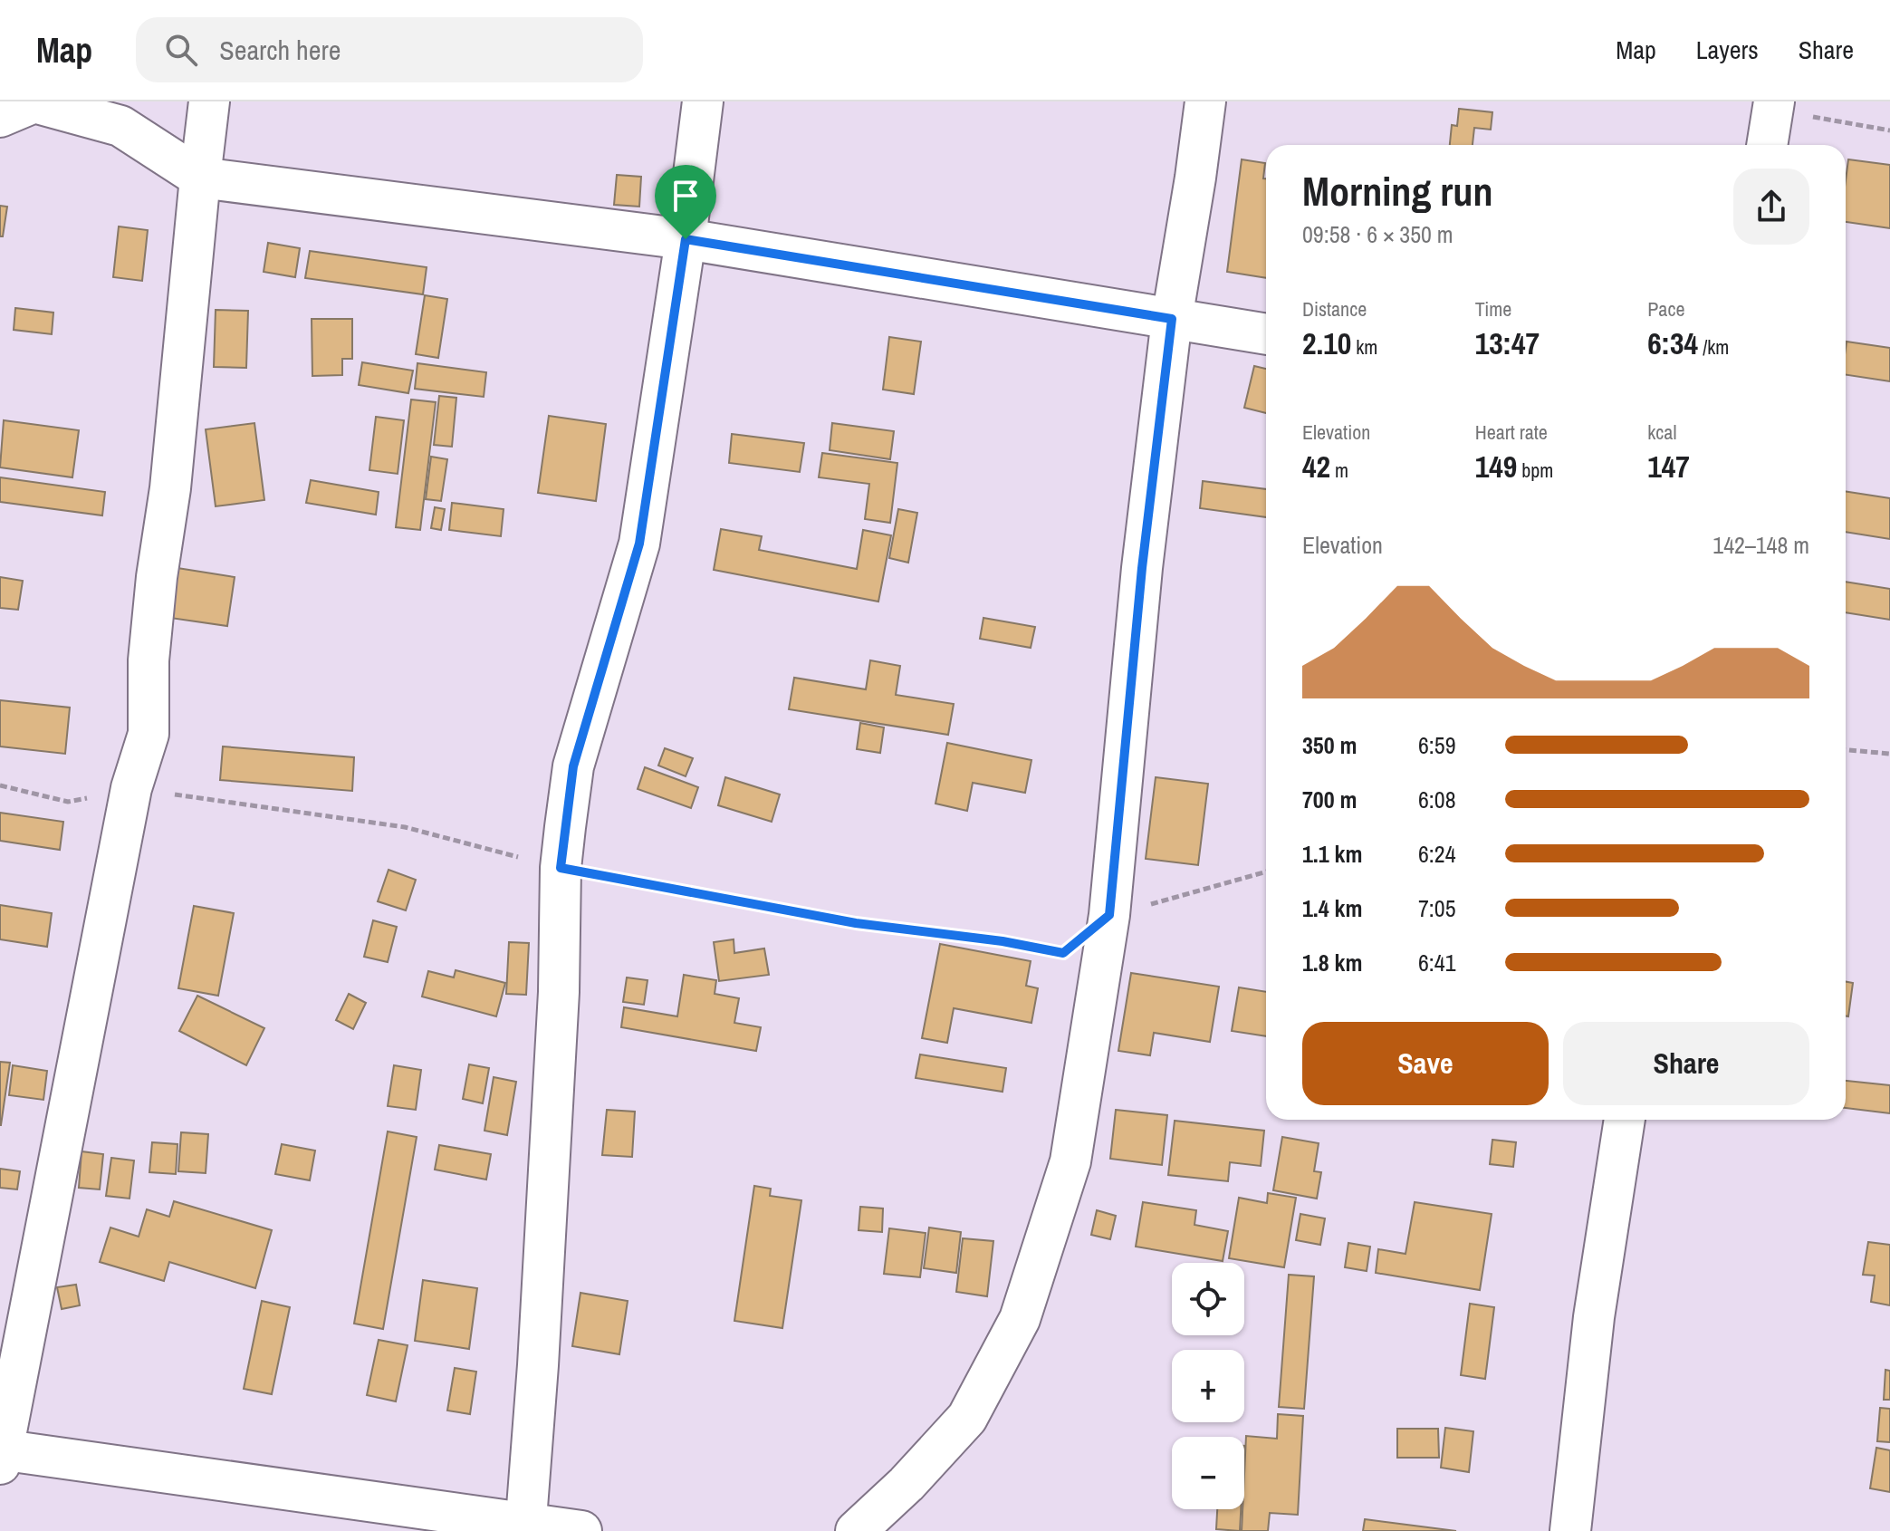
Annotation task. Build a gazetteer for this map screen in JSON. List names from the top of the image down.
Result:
{
  "page": {
    "header": "Map",
    "search": "Search here",
    "nav": ["Map", "Layers", "Share"],
    "heading": ["Morning run", "09:58 · 6 × 350 m"],
    "stats": [
      ["Distance", "2.10 km"],
      ["Time", "13:47"],
      ["Pace", "6:34 /km"],
      ["Elevation", "42 m"],
      ["Heart rate", "149 bpm"],
      ["kcal", "147"]
    ],
    "chart": ["Elevation", "142–148 m"],
    "list": [
      {
        "name": "350 m",
        "note": "6:59"
      },
      {
        "name": "700 m",
        "note": "6:08"
      },
      {
        "name": "1.1 km",
        "note": "6:24"
      },
      {
        "name": "1.4 km",
        "note": "7:05"
      },
      {
        "name": "1.8 km",
        "note": "6:41"
      }
    ],
    "buttons": ["Save", "Share"],
    "map_buttons": ["+", "−"]
  }
}
